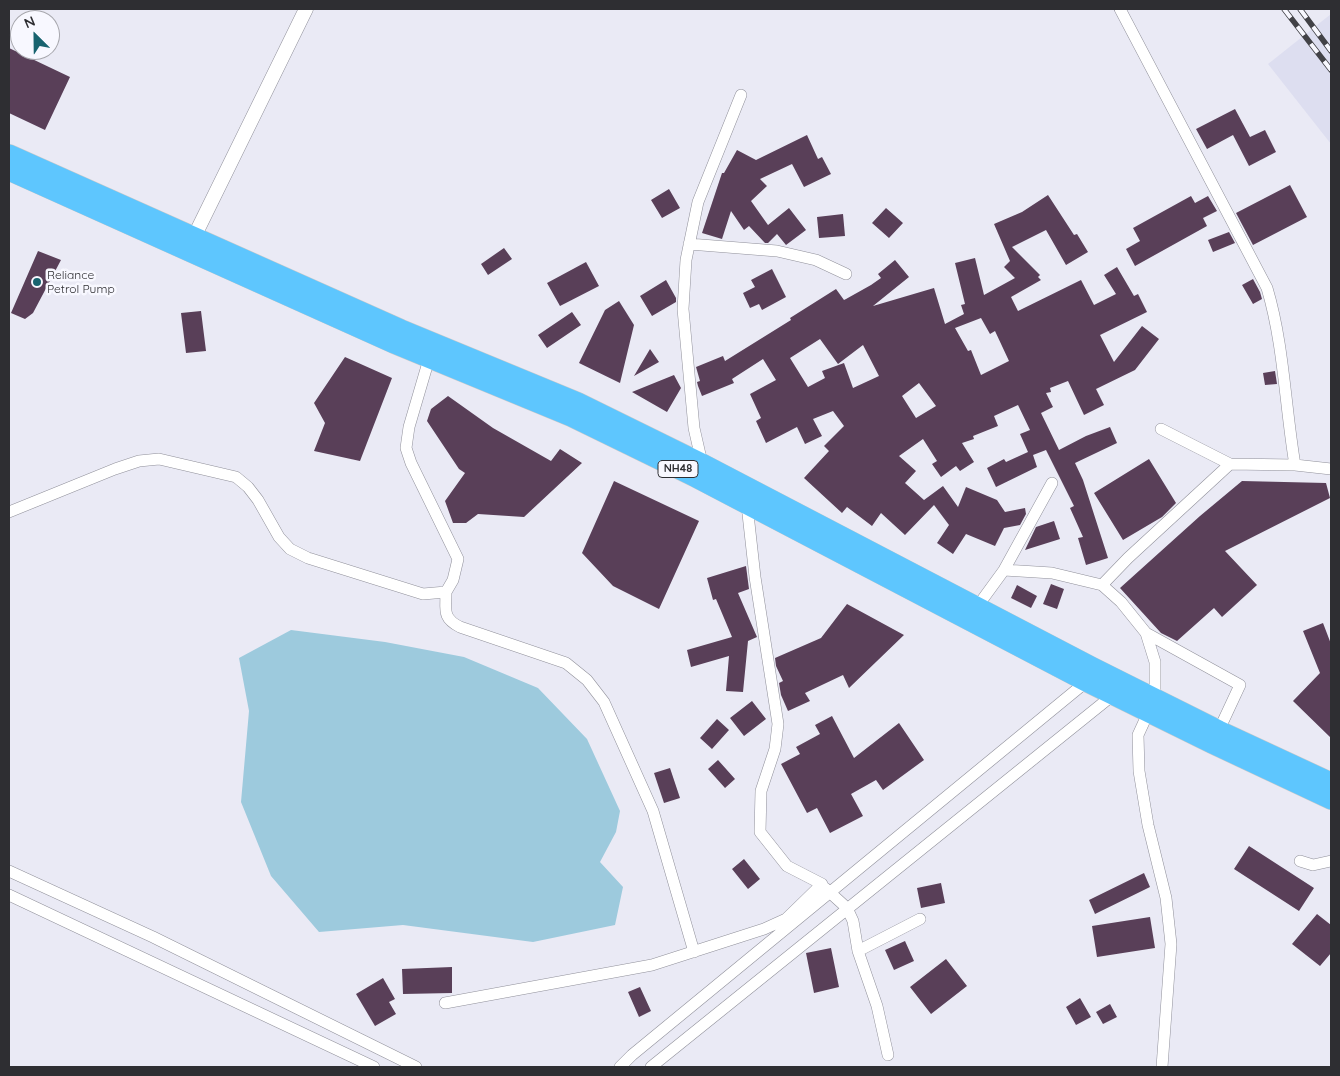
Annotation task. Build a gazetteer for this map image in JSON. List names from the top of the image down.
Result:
{
  "streets": {
    "highway": ["NH48"]
  },
  "places": ["Reliance Petrol Pump"],
  "north": "top left"
}
